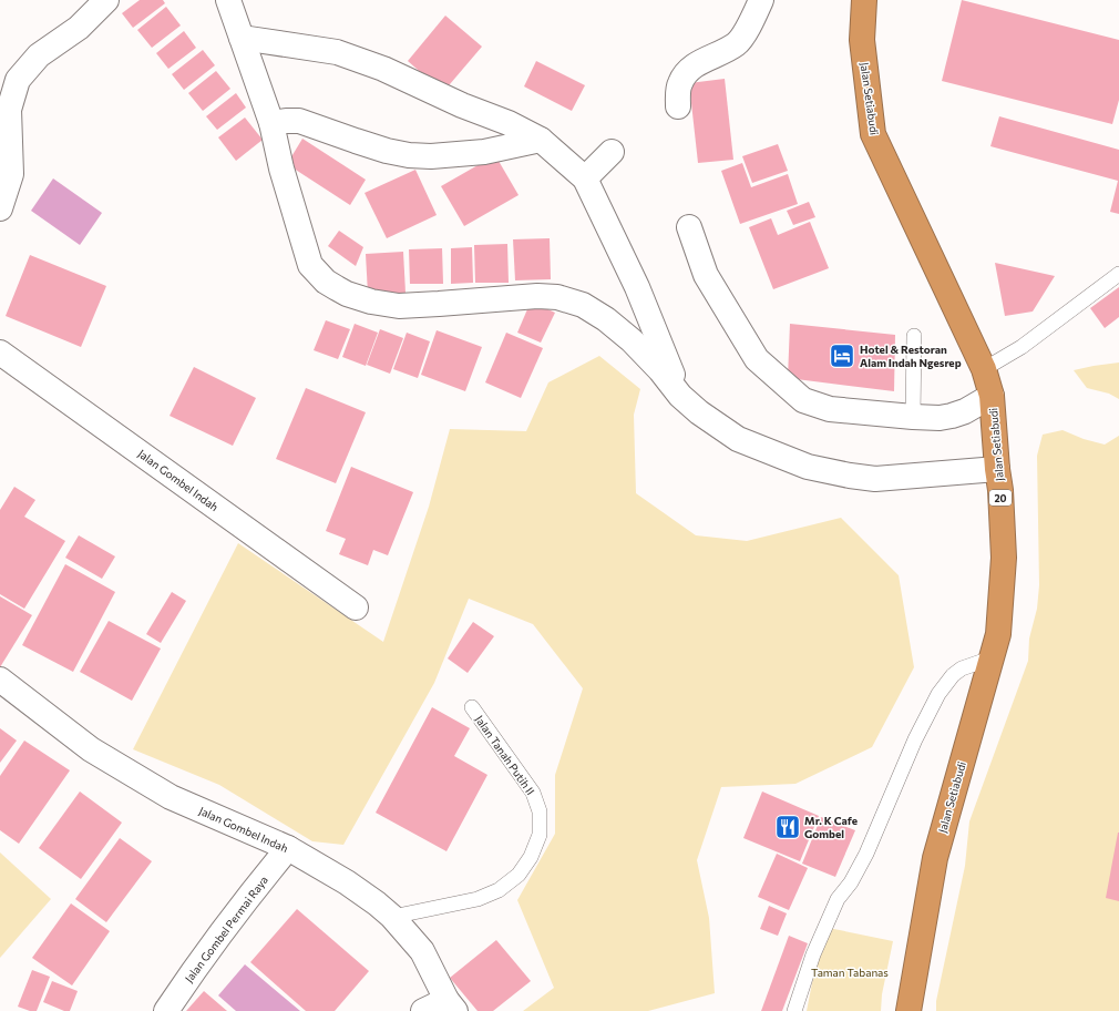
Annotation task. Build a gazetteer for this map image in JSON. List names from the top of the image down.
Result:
{
  "streets": {
    "highway": ["Jalan Setiabudi", "20"],
    "street": ["Jalan Gombel Indah", "Jalan Gombel Permai Raya"],
    "lane": ["Jalan Tanah Putih II"]
  },
  "crossings": [
    ["Jalan Gombel Indah", "Jalan Tanah Putih II"],
    ["Jalan Gombel Indah", "Jalan Gombel Permai Raya"]
  ],
  "parks": ["Taman Tabanas"],
  "places": {
    "hotel": ["Hotel & Restoran Alam Indah Ngesrep"],
    "restaurant": ["Mr. K Cafe Gombel"]
  }
}
